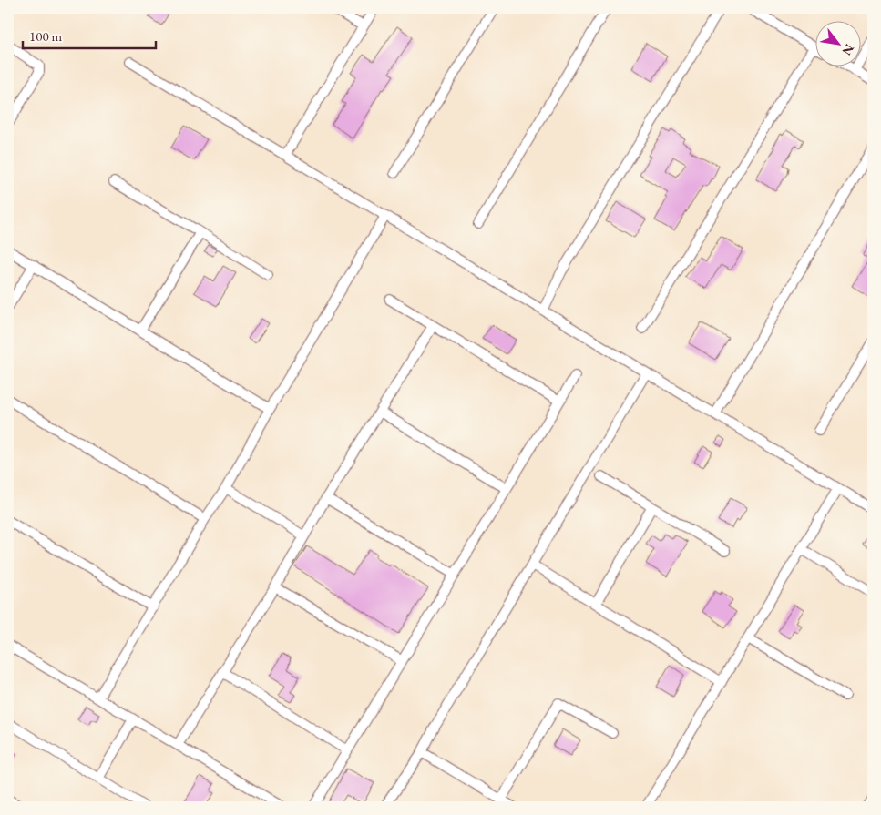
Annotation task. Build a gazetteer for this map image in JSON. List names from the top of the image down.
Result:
{
  "scale_bar": "100 m",
  "north": "bottom right"
}
